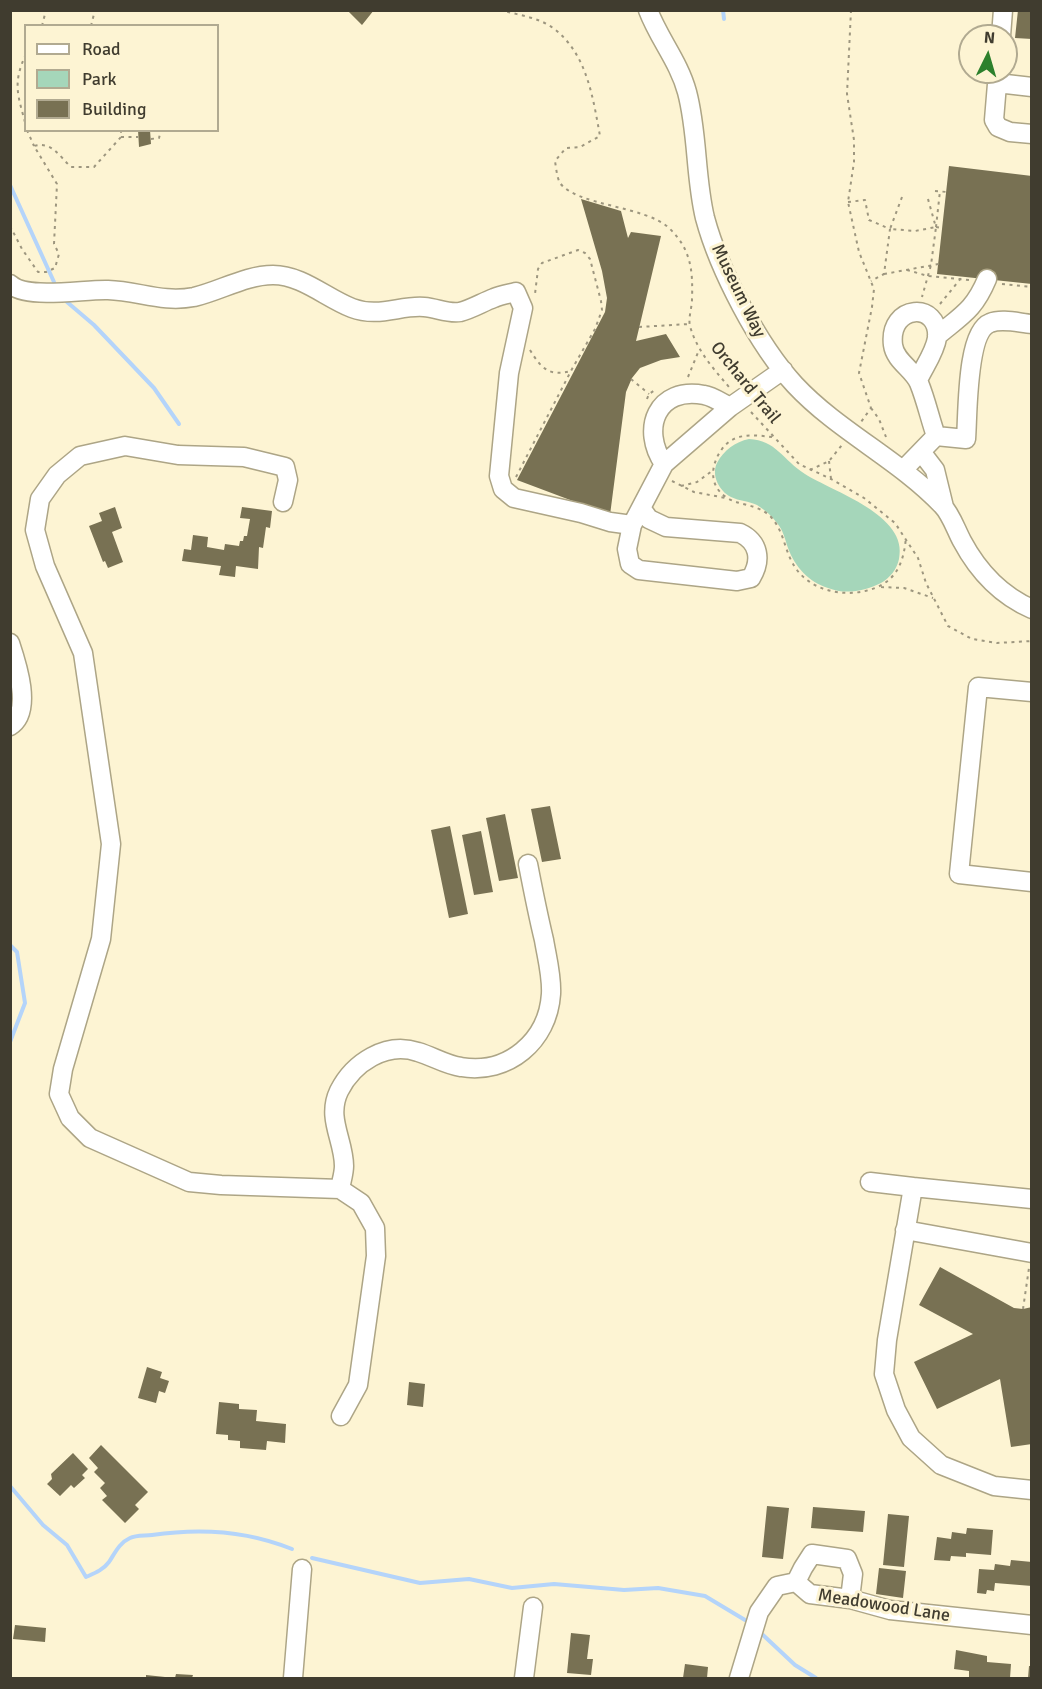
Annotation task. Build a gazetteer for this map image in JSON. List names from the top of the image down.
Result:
{
  "streets": {
    "street": ["Museum Way", "Meadowood Lane"],
    "path": ["Orchard Trail"]
  },
  "legend": ["Road", "Park", "Building"],
  "north": "top"
}
